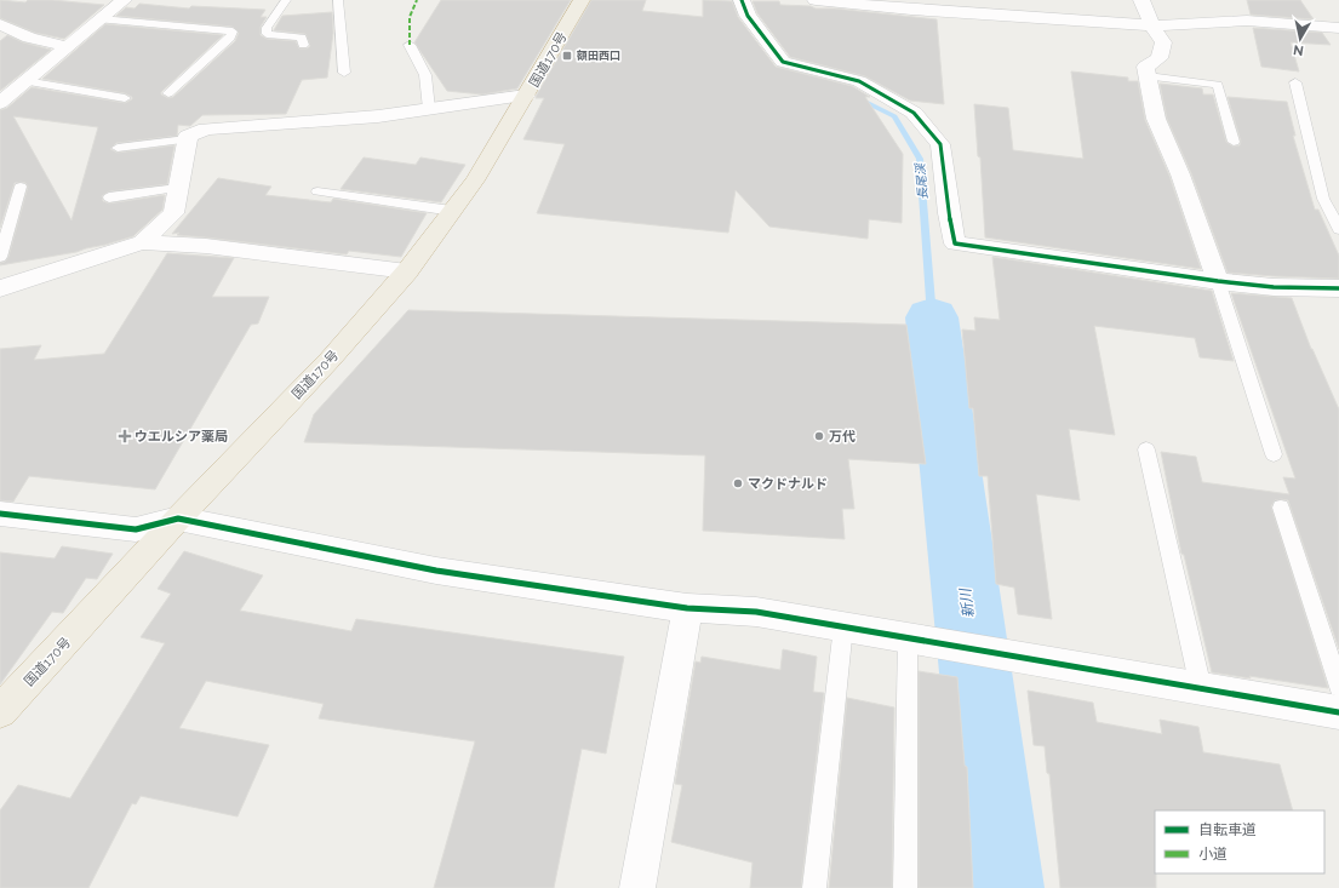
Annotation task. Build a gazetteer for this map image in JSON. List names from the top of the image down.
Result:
{
  "streets": {
    "highway": ["国道170号"]
  },
  "water": ["長尾渓", "新川"],
  "places": {
    "transit": ["額田西口"],
    "health": ["ウエルシア薬局"],
    "other": ["万代", "マクドナルド"]
  },
  "legend": ["自転車道", "小道"],
  "north": "bottom"
}
